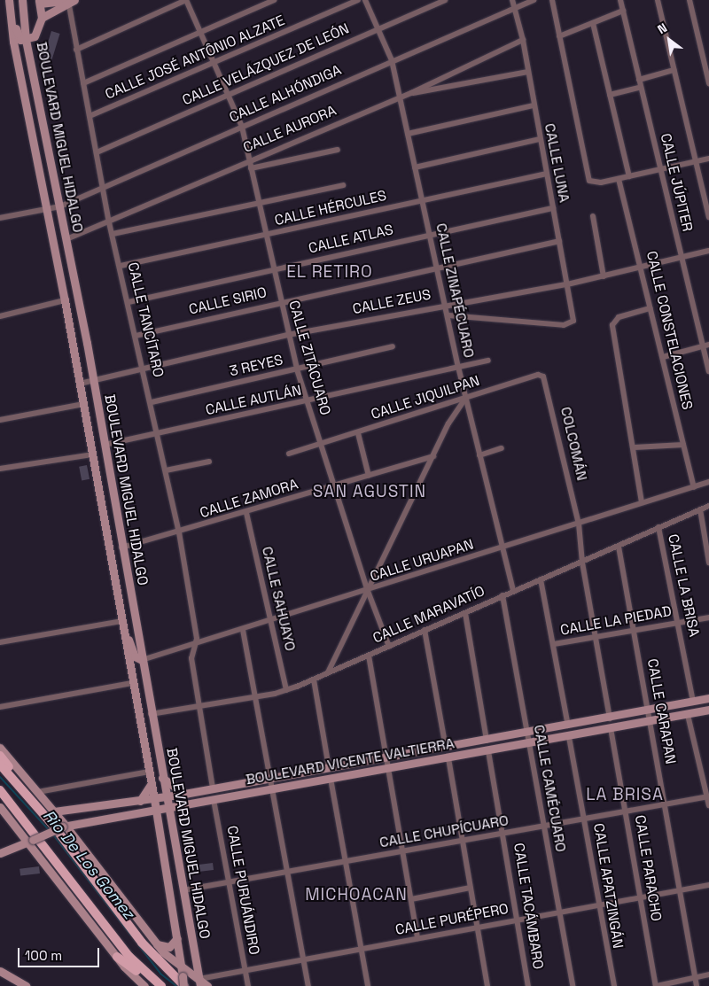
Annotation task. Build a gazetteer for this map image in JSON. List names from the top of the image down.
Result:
{
  "streets": {
    "main road": ["BOULEVARD MIGUEL HIDALGO", "BOULEVARD VICENTE VALTIERRA"],
    "street": [
      "CALLE JOSÉ ANTÔNIO ALZATE",
      "CALLE VELÁZQUEZ DE LEÓN",
      "CALLE ALHÓNDIGA",
      "CALLE AURORA",
      "CALLE LUNA",
      "CALLE JÚPITER",
      "CALLE HÉRCULES",
      "CALLE ATLAS",
      "CALLE ZINAPÉCUARO",
      "CALLE SIRIO",
      "CALLE ZEUS",
      "CALLE TANCÍTARO",
      "CALLE CONSTELACIONES",
      "CALLE ZITÁCUARO",
      "3 REYES",
      "CALLE JIQUILPAN",
      "CALLE AUTLÁN",
      "COLCOMÁN",
      "CALLE ZAMORA",
      "CALLE URUAPAN",
      "CALLE LA BRISA",
      "CALLE SAHUAYO",
      "CALLE MARAVATÍO",
      "CALLE LA PIEDAD",
      "CALLE CARAPAN",
      "CALLE CAMÉCUARO",
      "CALLE CHUPÍCUARO",
      "CALLE PARACHO",
      "CALLE APATZINGÁN",
      "CALLE PURUÁNDIRO",
      "CALLE TACÁMBARO",
      "CALLE PURÉPERO"
    ]
  },
  "crossings": [
    ["CALLE JOSÉ ANTÔNIO ALZATE", "CALLE TANCÍTARO"],
    ["CALLE JOSÉ ANTÔNIO ALZATE", "CALLE ZITÁCUARO"],
    ["CALLE VELÁZQUEZ DE LEÓN", "CALLE ZINAPÉCUARO"],
    ["CALLE VELÁZQUEZ DE LEÓN", "CALLE TANCÍTARO"],
    ["CALLE VELÁZQUEZ DE LEÓN", "CALLE ZITÁCUARO"],
    ["CALLE ALHÓNDIGA", "BOULEVARD MIGUEL HIDALGO"],
    ["CALLE ALHÓNDIGA", "CALLE LUNA"],
    ["CALLE ALHÓNDIGA", "CALLE ZINAPÉCUARO"],
    ["CALLE ALHÓNDIGA", "CALLE TANCÍTARO"],
    ["CALLE ALHÓNDIGA", "CALLE ZITÁCUARO"],
    ["CALLE AURORA", "BOULEVARD MIGUEL HIDALGO"],
    ["CALLE AURORA", "CALLE LUNA"],
    ["CALLE AURORA", "CALLE ZINAPÉCUARO"],
    ["CALLE AURORA", "CALLE TANCÍTARO"],
    ["CALLE AURORA", "CALLE ZITÁCUARO"],
    ["BOULEVARD MIGUEL HIDALGO", "CALLE ZEUS"],
    ["BOULEVARD MIGUEL HIDALGO", "CALLE AUTLÁN"],
    ["BOULEVARD MIGUEL HIDALGO", "CALLE ZAMORA"],
    ["BOULEVARD MIGUEL HIDALGO", "CALLE URUAPAN"],
    ["BOULEVARD MIGUEL HIDALGO", "CALLE MARAVATÍO"],
    ["BOULEVARD MIGUEL HIDALGO", "BOULEVARD VICENTE VALTIERRA"],
    ["BOULEVARD MIGUEL HIDALGO", "CALLE CHUPÍCUARO"],
    ["BOULEVARD MIGUEL HIDALGO", "CALLE PURÉPERO"],
    ["CALLE LUNA", "CALLE HÉRCULES"],
    ["CALLE LUNA", "CALLE ATLAS"],
    ["CALLE LUNA", "CALLE ZINAPÉCUARO"],
    ["CALLE LUNA", "CALLE SIRIO"],
    ["CALLE LUNA", "CALLE ZEUS"],
    ["CALLE JÚPITER", "CALLE ZEUS"],
    ["CALLE HÉRCULES", "CALLE ZINAPÉCUARO"],
    ["CALLE HÉRCULES", "CALLE TANCÍTARO"],
    ["CALLE HÉRCULES", "CALLE ZITÁCUARO"],
    ["CALLE ATLAS", "CALLE ZINAPÉCUARO"],
    ["CALLE ATLAS", "CALLE TANCÍTARO"],
    ["CALLE ATLAS", "CALLE ZITÁCUARO"],
    ["CALLE ZINAPÉCUARO", "CALLE SIRIO"],
    ["CALLE ZINAPÉCUARO", "CALLE ZEUS"],
    ["CALLE ZINAPÉCUARO", "CALLE JIQUILPAN"],
    ["CALLE ZINAPÉCUARO", "CALLE AUTLÁN"],
    ["CALLE ZINAPÉCUARO", "CALLE URUAPAN"],
    ["CALLE ZINAPÉCUARO", "CALLE MARAVATÍO"],
    ["CALLE SIRIO", "CALLE TANCÍTARO"],
    ["CALLE SIRIO", "CALLE ZITÁCUARO"],
    ["CALLE ZEUS", "CALLE TANCÍTARO"],
    ["CALLE ZEUS", "CALLE CONSTELACIONES"],
    ["CALLE ZEUS", "CALLE ZITÁCUARO"],
    ["CALLE TANCÍTARO", "3 REYES"],
    ["CALLE TANCÍTARO", "CALLE AUTLÁN"],
    ["CALLE TANCÍTARO", "CALLE ZAMORA"],
    ["CALLE TANCÍTARO", "CALLE URUAPAN"],
    ["CALLE CONSTELACIONES", "CALLE URUAPAN"],
    ["CALLE ZITÁCUARO", "3 REYES"],
    ["CALLE ZITÁCUARO", "CALLE JIQUILPAN"],
    ["CALLE ZITÁCUARO", "CALLE AUTLÁN"],
    ["CALLE ZITÁCUARO", "CALLE ZAMORA"],
    ["CALLE ZITÁCUARO", "CALLE URUAPAN"],
    ["CALLE ZITÁCUARO", "CALLE MARAVATÍO"],
    ["CALLE JIQUILPAN", "COLCOMÁN"],
    ["COLCOMÁN", "CALLE URUAPAN"],
    ["CALLE ZAMORA", "CALLE SAHUAYO"],
    ["CALLE URUAPAN", "CALLE SAHUAYO"],
    ["CALLE LA BRISA", "CALLE MARAVATÍO"],
    ["CALLE LA BRISA", "CALLE LA PIEDAD"],
    ["CALLE LA BRISA", "BOULEVARD VICENTE VALTIERRA"],
    ["CALLE SAHUAYO", "CALLE MARAVATÍO"],
    ["CALLE MARAVATÍO", "CALLE CARAPAN"],
    ["CALLE MARAVATÍO", "CALLE CAMÉCUARO"],
    ["CALLE LA PIEDAD", "CALLE CARAPAN"],
    ["CALLE CARAPAN", "BOULEVARD VICENTE VALTIERRA"],
    ["CALLE CARAPAN", "CALLE CHUPÍCUARO"],
    ["CALLE CARAPAN", "CALLE PURÉPERO"],
    ["BOULEVARD VICENTE VALTIERRA", "CALLE CAMÉCUARO"],
    ["BOULEVARD VICENTE VALTIERRA", "CALLE PARACHO"],
    ["BOULEVARD VICENTE VALTIERRA", "CALLE APATZINGÁN"],
    ["BOULEVARD VICENTE VALTIERRA", "CALLE PURUÁNDIRO"],
    ["BOULEVARD VICENTE VALTIERRA", "CALLE TACÁMBARO"],
    ["CALLE CAMÉCUARO", "CALLE CHUPÍCUARO"],
    ["CALLE CAMÉCUARO", "CALLE PURÉPERO"],
    ["CALLE CHUPÍCUARO", "CALLE PARACHO"],
    ["CALLE CHUPÍCUARO", "CALLE APATZINGÁN"],
    ["CALLE CHUPÍCUARO", "CALLE PURUÁNDIRO"],
    ["CALLE CHUPÍCUARO", "CALLE TACÁMBARO"],
    ["CALLE PARACHO", "CALLE PURÉPERO"],
    ["CALLE APATZINGÁN", "CALLE PURÉPERO"],
    ["CALLE PURUÁNDIRO", "CALLE PURÉPERO"],
    ["CALLE TACÁMBARO", "CALLE PURÉPERO"]
  ],
  "districts": [
    "EL RETIRO",
    "SAN AGUSTIN",
    "LA BRISA",
    "MICHOACAN"
  ],
  "water": ["Rio De Los Gomez"],
  "scale_bar": "100 m",
  "north": "top left"
}
